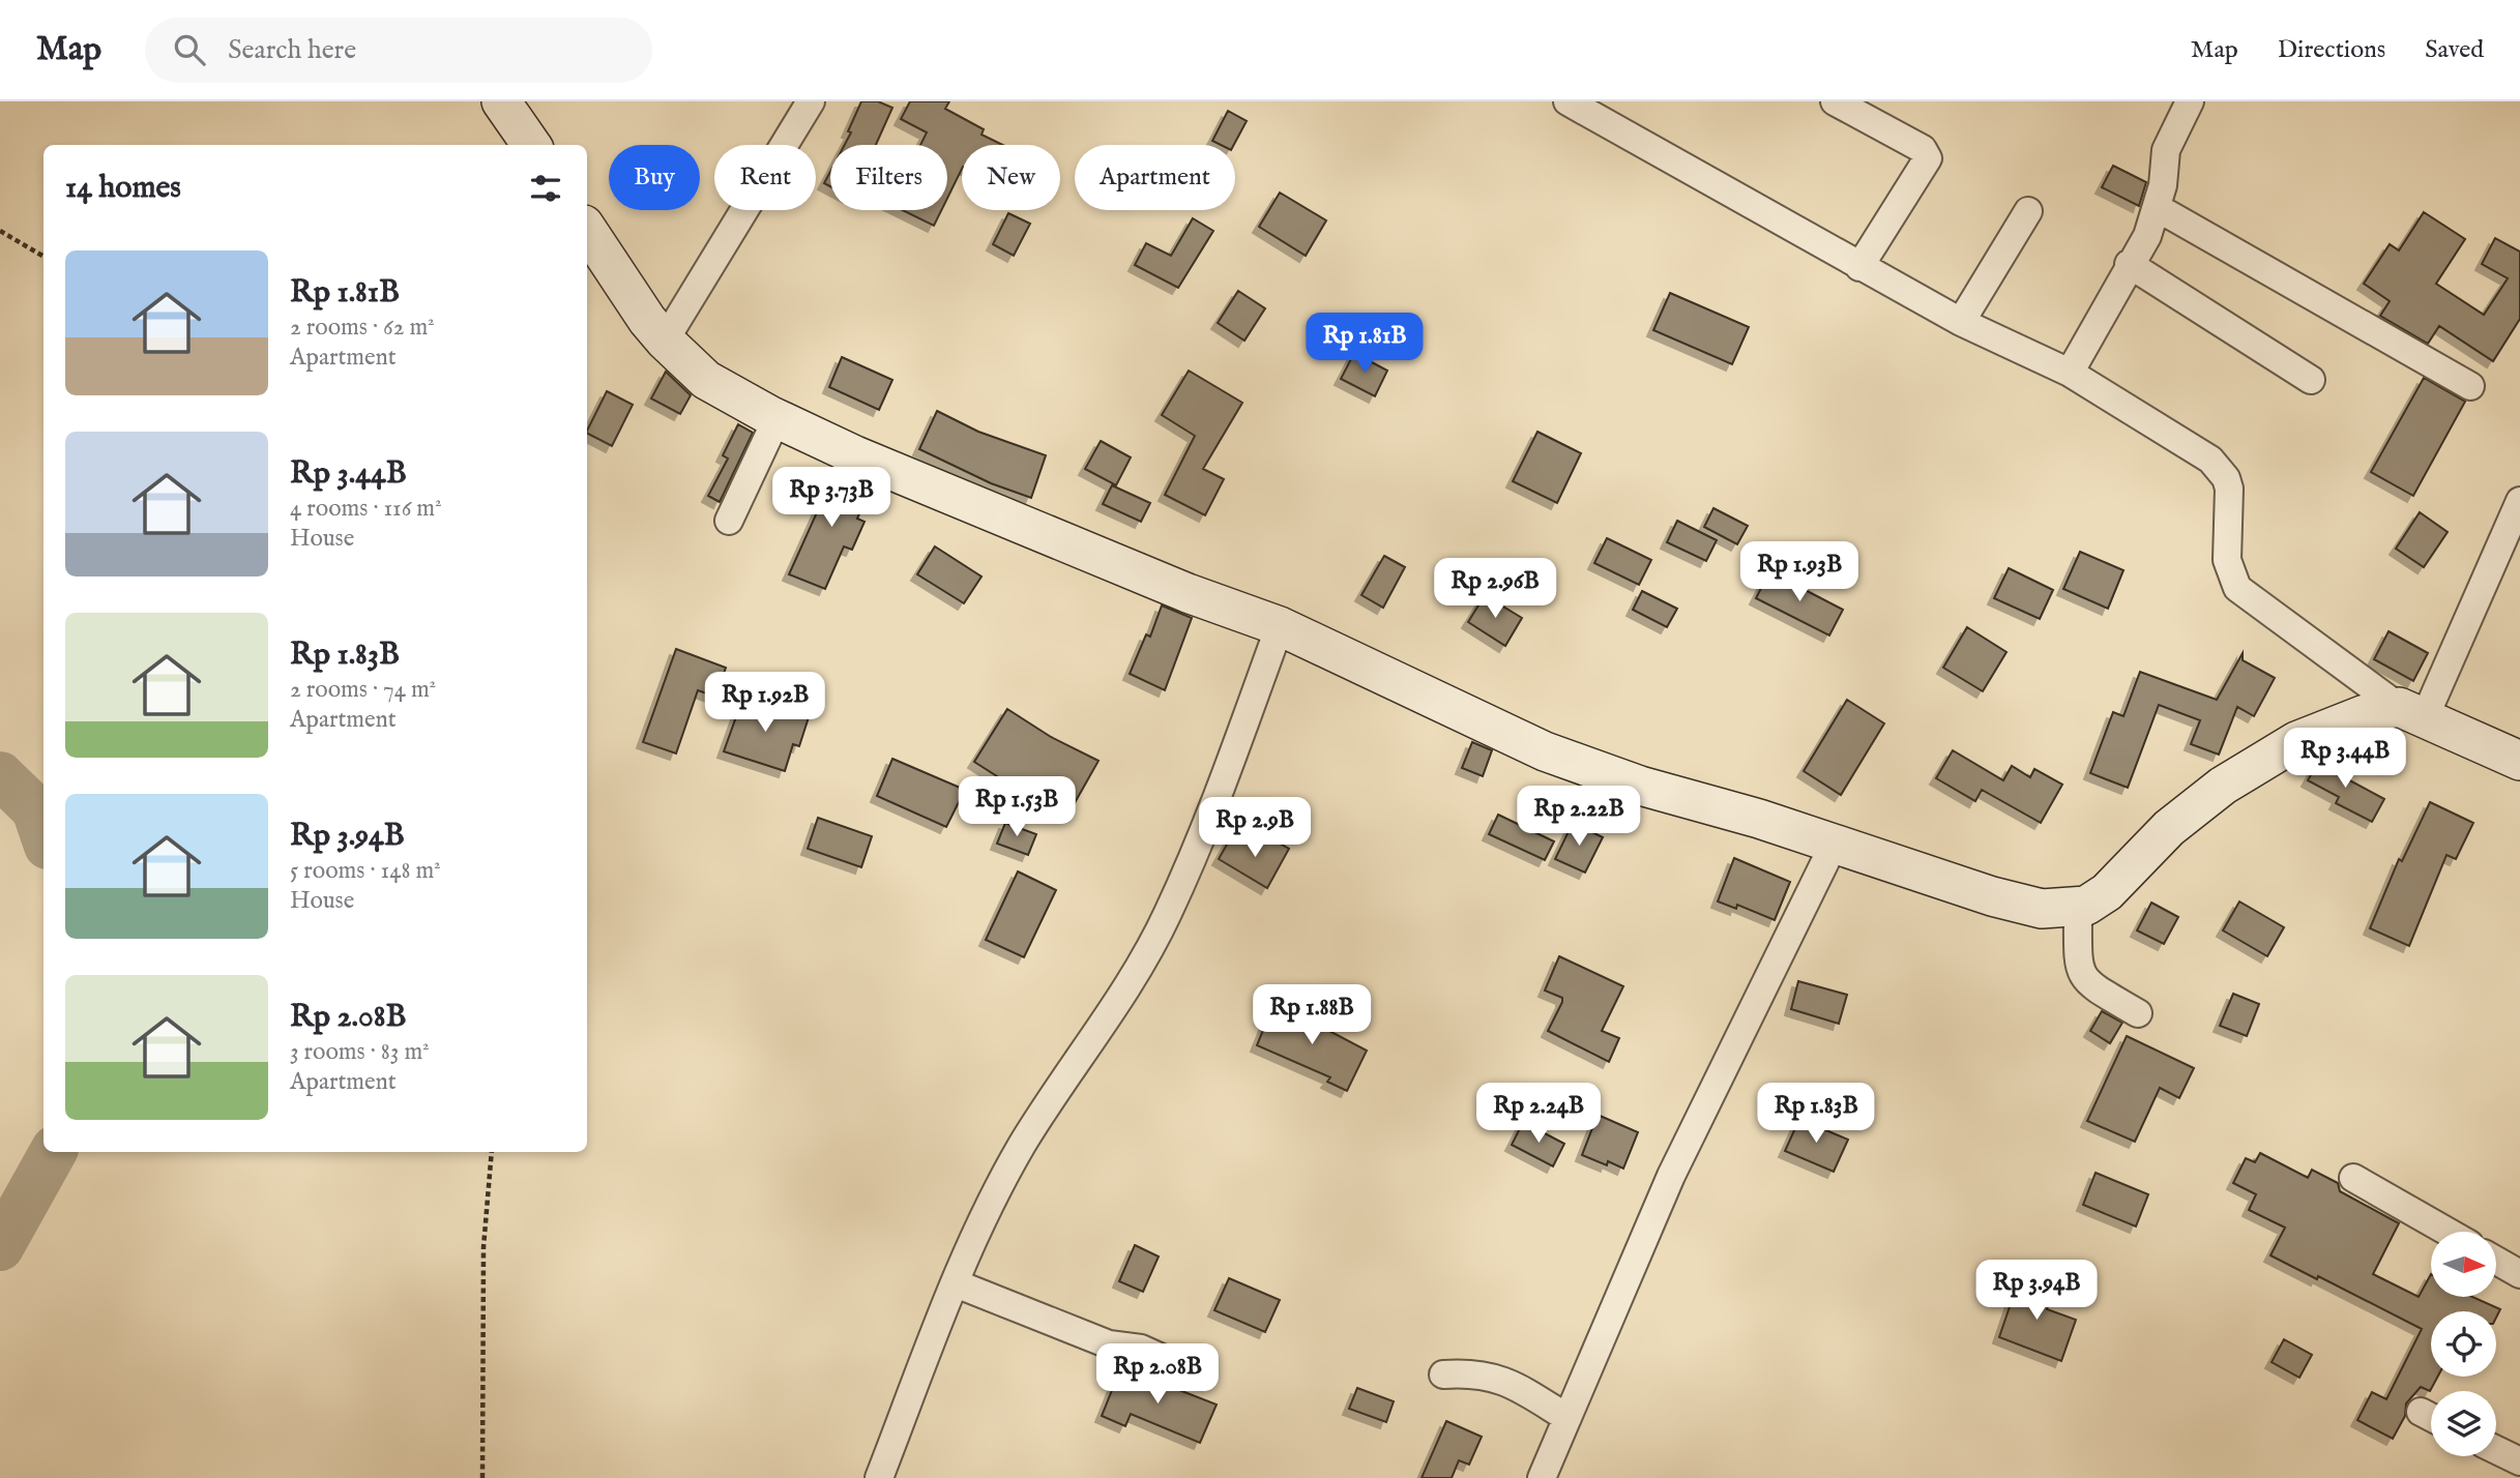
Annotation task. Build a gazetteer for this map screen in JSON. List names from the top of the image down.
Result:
{
  "north": "right",
  "page": {
    "header": "Map",
    "search": "Search here",
    "nav": ["Map", "Directions", "Saved"],
    "chip": [
      "Buy",
      "Rent",
      "Filters",
      "New",
      "Apartment"
    ],
    "heading": "14 homes",
    "list": [
      {
        "name": "Rp 1.81B",
        "note": "2 rooms · 62 m² · Apartment"
      },
      {
        "name": "Rp 3.44B",
        "note": "4 rooms · 116 m² · House"
      },
      {
        "name": "Rp 1.83B",
        "note": "2 rooms · 74 m² · Apartment"
      },
      {
        "name": "Rp 3.94B",
        "note": "5 rooms · 148 m² · House"
      },
      {
        "name": "Rp 2.08B",
        "note": "3 rooms · 83 m² · Apartment"
      }
    ],
    "price": [
      "Rp 1.81B",
      "Rp 3.73B",
      "Rp 1.93B",
      "Rp 2.96B",
      "Rp 1.92B",
      "Rp 3.44B",
      "Rp 1.53B",
      "Rp 2.22B",
      "Rp 2.9B",
      "Rp 1.88B",
      "Rp 2.24B",
      "Rp 1.83B",
      "Rp 3.94B",
      "Rp 2.08B"
    ]
  }
}
